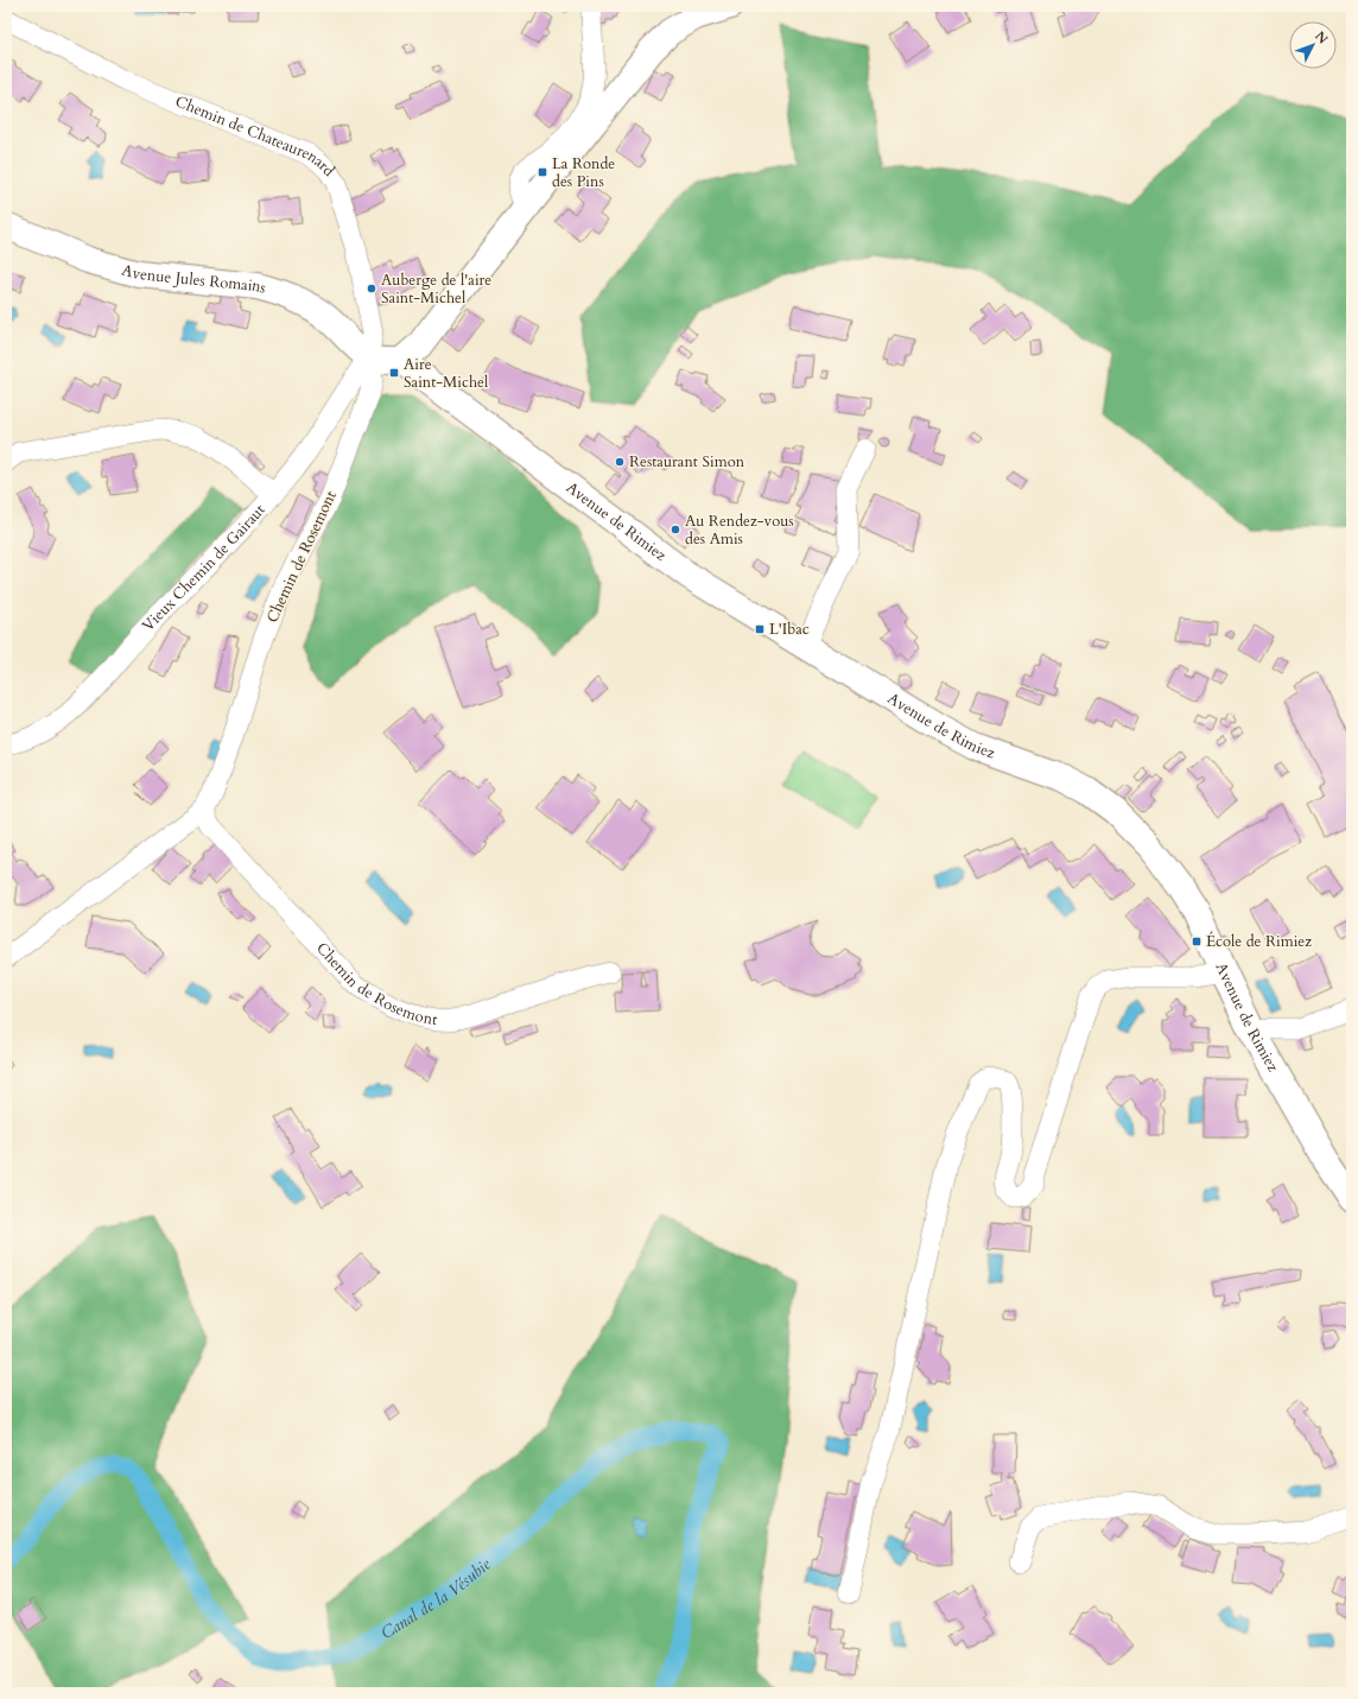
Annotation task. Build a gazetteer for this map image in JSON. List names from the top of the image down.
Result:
{
  "streets": {
    "street": [
      "Chemin de Chateaurenard",
      "Avenue Jules Romains",
      "Avenue de Rimiez",
      "Chemin de Rosemont",
      "Vieux Chemin de Gairaut"
    ]
  },
  "crossings": [
    ["Chemin de Chateaurenard", "Avenue Jules Romains"],
    ["Chemin de Chateaurenard", "Chemin de Rosemont"],
    ["Chemin de Chateaurenard", "Vieux Chemin de Gairaut"],
    ["Avenue Jules Romains", "Chemin de Rosemont"],
    ["Avenue Jules Romains", "Vieux Chemin de Gairaut"],
    ["Chemin de Rosemont", "Vieux Chemin de Gairaut"]
  ],
  "water": ["Canal de la Vésubie"],
  "places": {
    "transit": [
      "La Ronde des Pins",
      "Aire Saint-Michel",
      "L'Ibac",
      "École de Rimiez"
    ],
    "other": ["Auberge de l'aire Saint-Michel", "Restaurant Simon", "Au Rendez-vous des Amis"]
  },
  "north": "top right"
}
